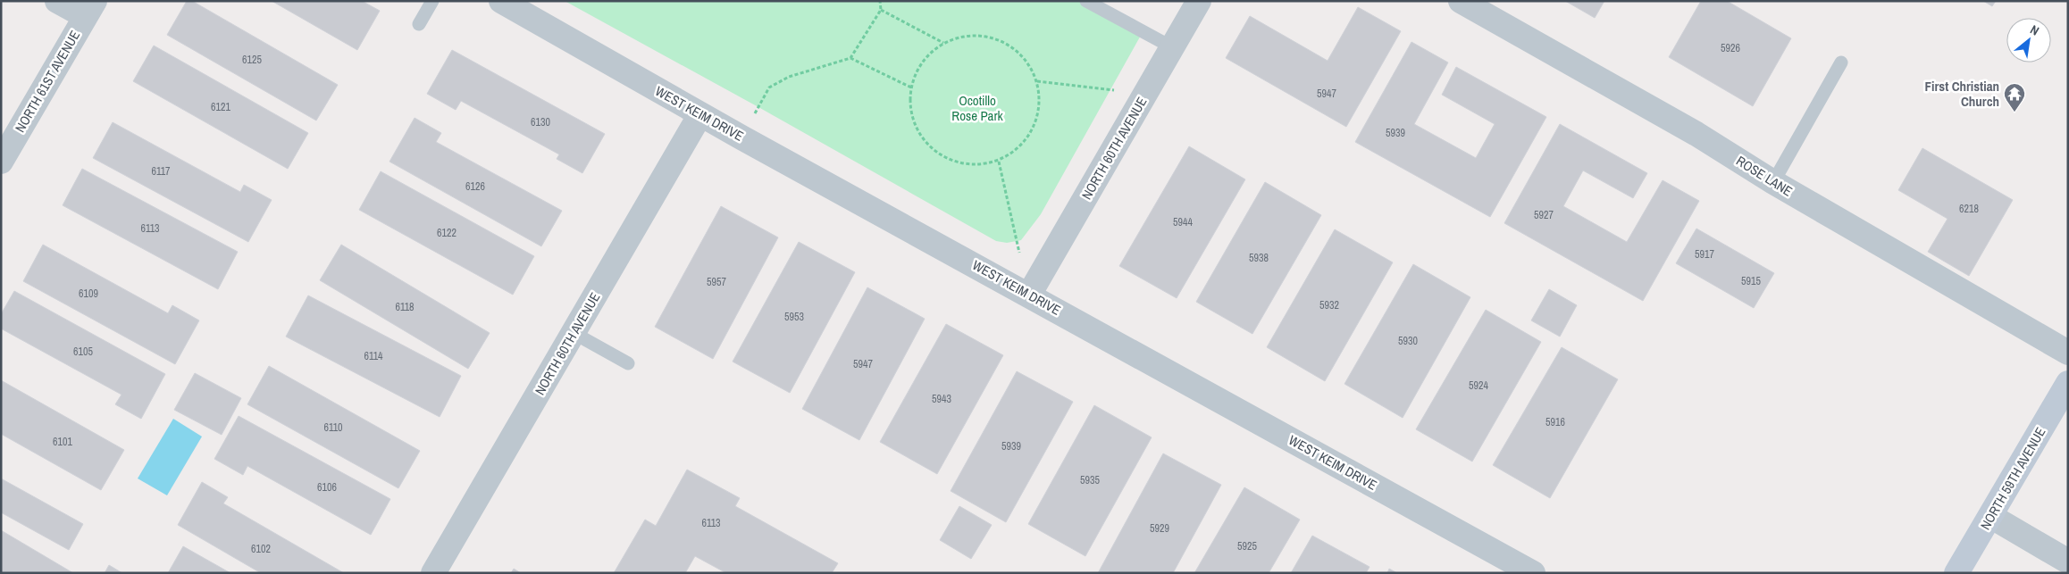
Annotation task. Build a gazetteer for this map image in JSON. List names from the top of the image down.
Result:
{
  "streets": {
    "main road": ["NORTH 59TH AVENUE"],
    "street": [
      "NORTH 61ST AVENUE",
      "WEST KEIM DRIVE",
      "NORTH 60TH AVENUE",
      "ROSE LANE"
    ]
  },
  "crossings": [
    ["WEST KEIM DRIVE", "NORTH 60TH AVENUE"]
  ],
  "parks": ["Ocotillo Rose Park"],
  "places": {
    "temple": ["First Christian Church"]
  },
  "house_numbers": [
    "5926",
    "6125",
    "5947",
    "6121",
    "6130",
    "5939",
    "6117",
    "6126",
    "6218",
    "5927",
    "5944",
    "6113",
    "6122",
    "5917",
    "5938",
    "5915",
    "5957",
    "6109",
    "5932",
    "6118",
    "5953",
    "5930",
    "6105",
    "6114",
    "5947",
    "5924",
    "5943",
    "5916",
    "6110",
    "6101",
    "5939",
    "5935",
    "6106",
    "6113",
    "5929",
    "5925",
    "6102"
  ],
  "north": "top right"
}
